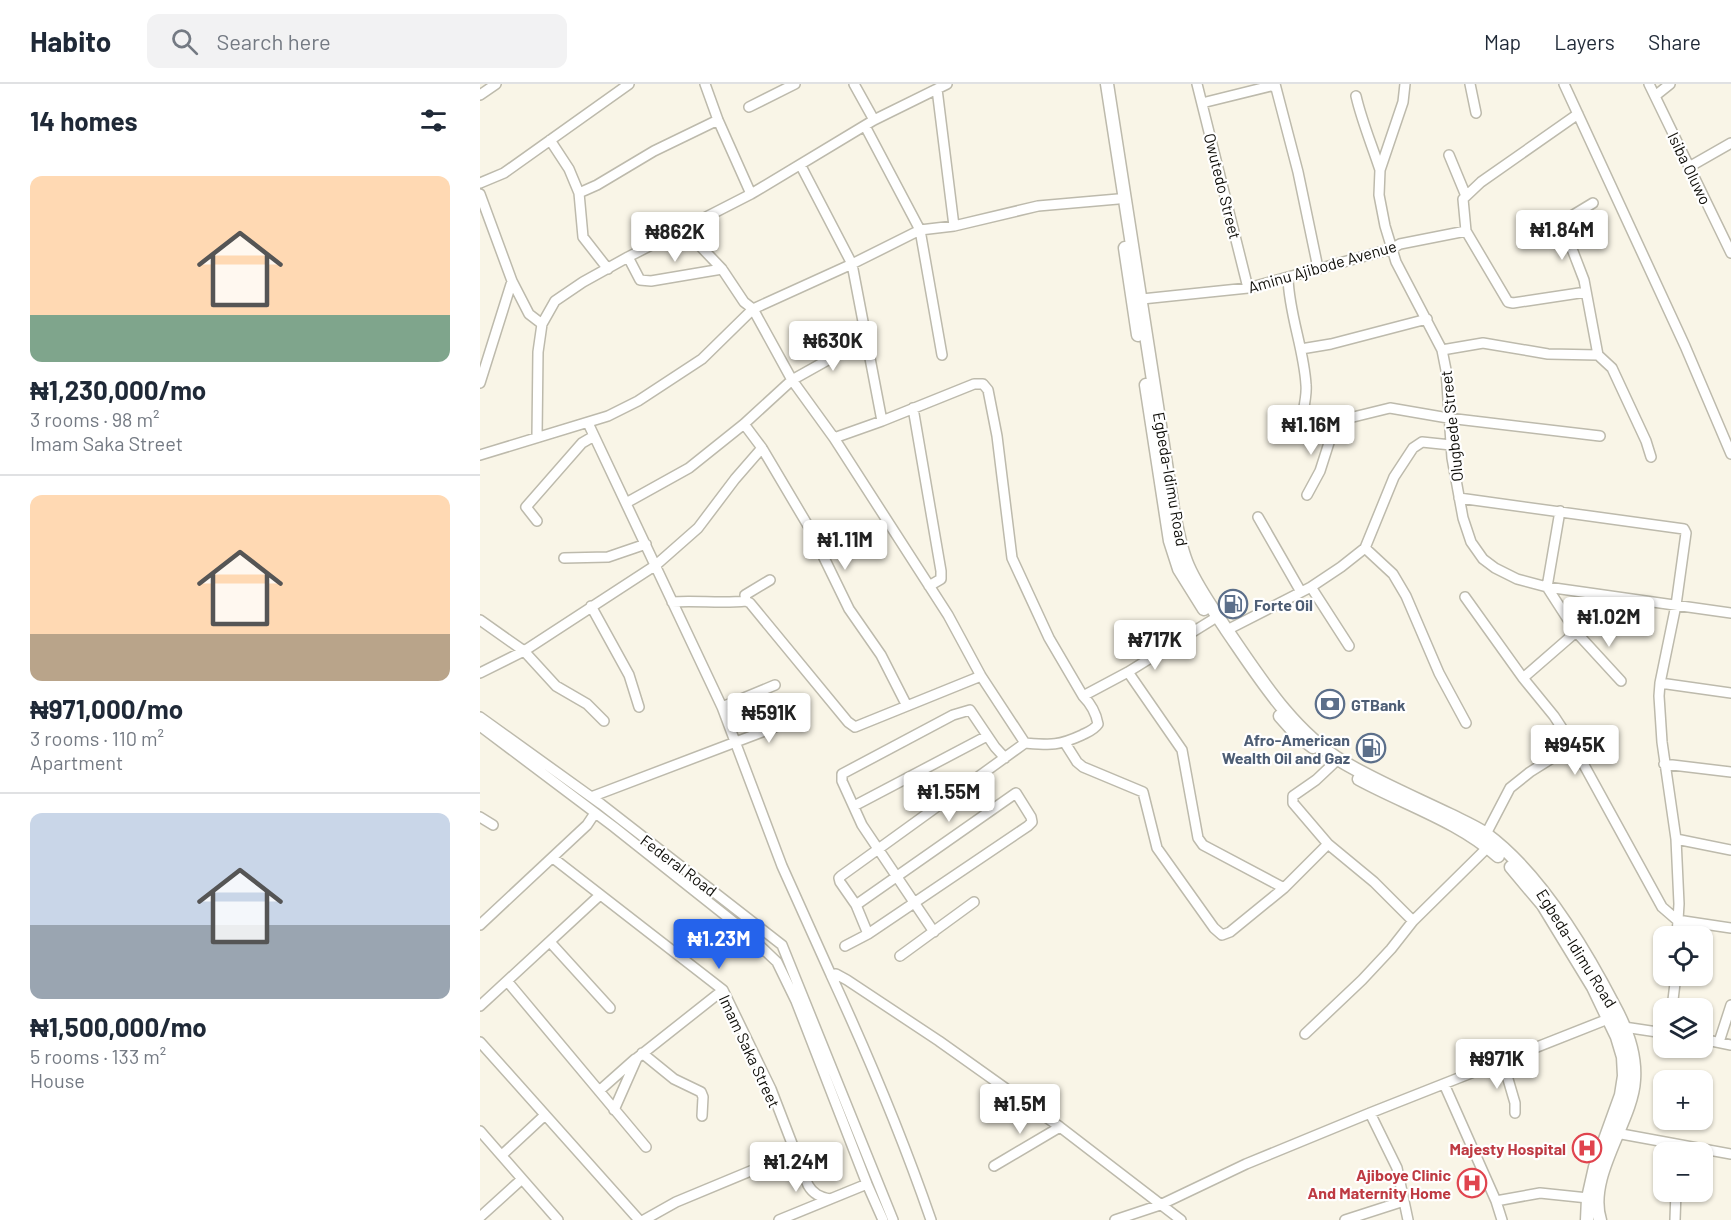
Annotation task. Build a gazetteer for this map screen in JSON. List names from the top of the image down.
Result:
{
  "streets": {
    "main road": ["Egbeda-Idimu Road"],
    "street": [
      "Isiba Oluwo",
      "Owutedo Street",
      "Aminu Ajibode Avenue",
      "Olugbede Street",
      "Federal Road",
      "Imam Saka Street"
    ]
  },
  "crossings": [
    ["Owutedo Street", "Aminu Ajibode Avenue"],
    ["Aminu Ajibode Avenue", "Olugbede Street"],
    ["Aminu Ajibode Avenue", "Egbeda-Idimu Road"]
  ],
  "places": {
    "fuel station": ["Forte Oil", "Afro-American Wealth Oil and Gaz"],
    "bank": ["GTBank"],
    "hospital": ["Majesty Hospital", "Ajiboye Clinic And Maternity Home"]
  },
  "page": {
    "header": "Habito",
    "search": "Search here",
    "nav": ["Map", "Layers", "Share"],
    "heading": "14 homes",
    "list": [
      {
        "name": "₦1,230,000/mo",
        "note": "3 rooms · 98 m² · Imam Saka Street"
      },
      {
        "name": "₦971,000/mo",
        "note": "3 rooms · 110 m² · Apartment"
      },
      {
        "name": "₦1,500,000/mo",
        "note": "5 rooms · 133 m² · House"
      }
    ],
    "price": [
      "₦1.84M",
      "₦862K",
      "₦630K",
      "₦1.16M",
      "₦1.11M",
      "₦1.02M",
      "₦717K",
      "₦591K",
      "₦945K",
      "₦1.55M",
      "₦1.23M",
      "₦971K",
      "₦1.5M",
      "₦1.24M"
    ],
    "map_buttons": ["+", "−"]
  }
}
